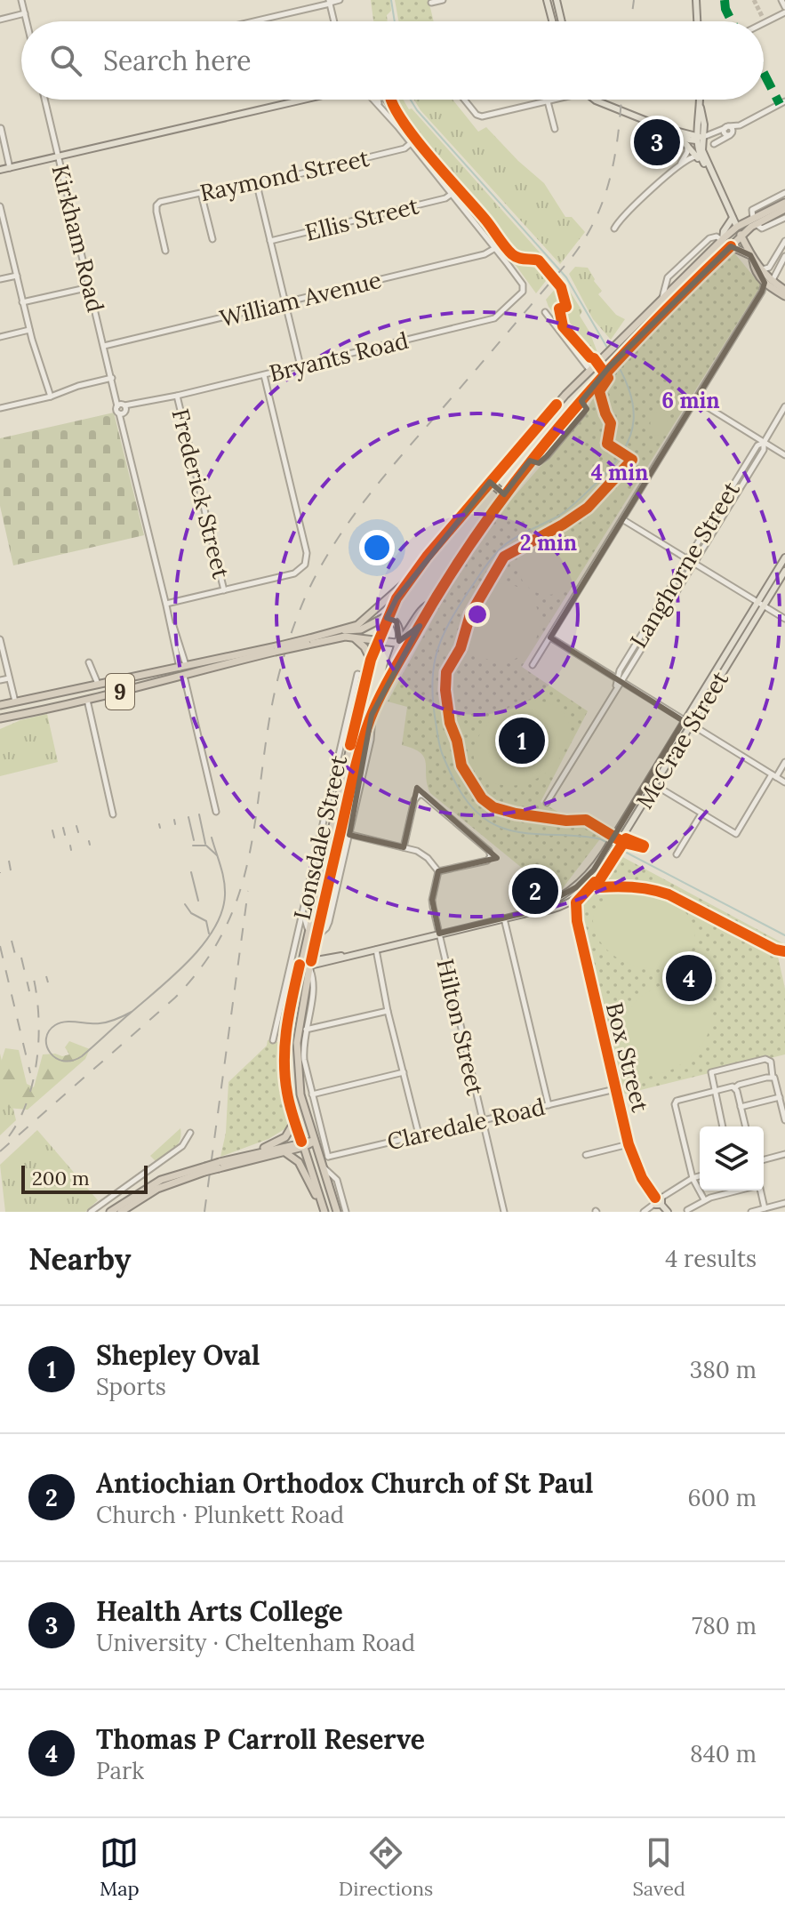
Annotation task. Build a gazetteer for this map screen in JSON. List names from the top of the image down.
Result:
{
  "streets": {
    "highway": ["Kirkham Road", "9", "Lonsdale Street"],
    "main road": ["McCrae Street", "Box Street"],
    "street": [
      "Raymond Street",
      "Ellis Street",
      "William Avenue",
      "Bryants Road",
      "Frederick Street",
      "Langhorne Street",
      "Hilton Street",
      "Claredale Road"
    ]
  },
  "crossings": [
    ["Kirkham Road", "William Avenue"],
    ["Kirkham Road", "Bryants Road"],
    ["Kirkham Road", "9"],
    ["William Avenue", "Bryants Road"],
    ["Bryants Road", "Frederick Street"],
    ["9", "Lonsdale Street"],
    ["McCrae Street", "Box Street"],
    ["Lonsdale Street", "Claredale Road"],
    ["Hilton Street", "Claredale Road"],
    ["Box Street", "Claredale Road"]
  ],
  "scale_bar": "200 m",
  "page": {
    "search": "Search here",
    "pins": [
      "3",
      "1",
      "2",
      "4"
    ],
    "scale": "200 m",
    "heading": ["Nearby", "4 results"],
    "list": [
      {
        "mark": "1",
        "name": "Shepley Oval",
        "note": "Sports",
        "value": "380 m"
      },
      {
        "mark": "2",
        "name": "Antiochian Orthodox Church of St Paul",
        "note": "Church · Plunkett Road",
        "value": "600 m"
      },
      {
        "mark": "3",
        "name": "Health Arts College",
        "note": "University · Cheltenham Road",
        "value": "780 m"
      },
      {
        "mark": "4",
        "name": "Thomas P Carroll Reserve",
        "note": "Park",
        "value": "840 m"
      }
    ],
    "nav": ["Map", "Directions", "Saved"]
  },
  "rings": ["6 min", "4 min", "2 min"]
}
